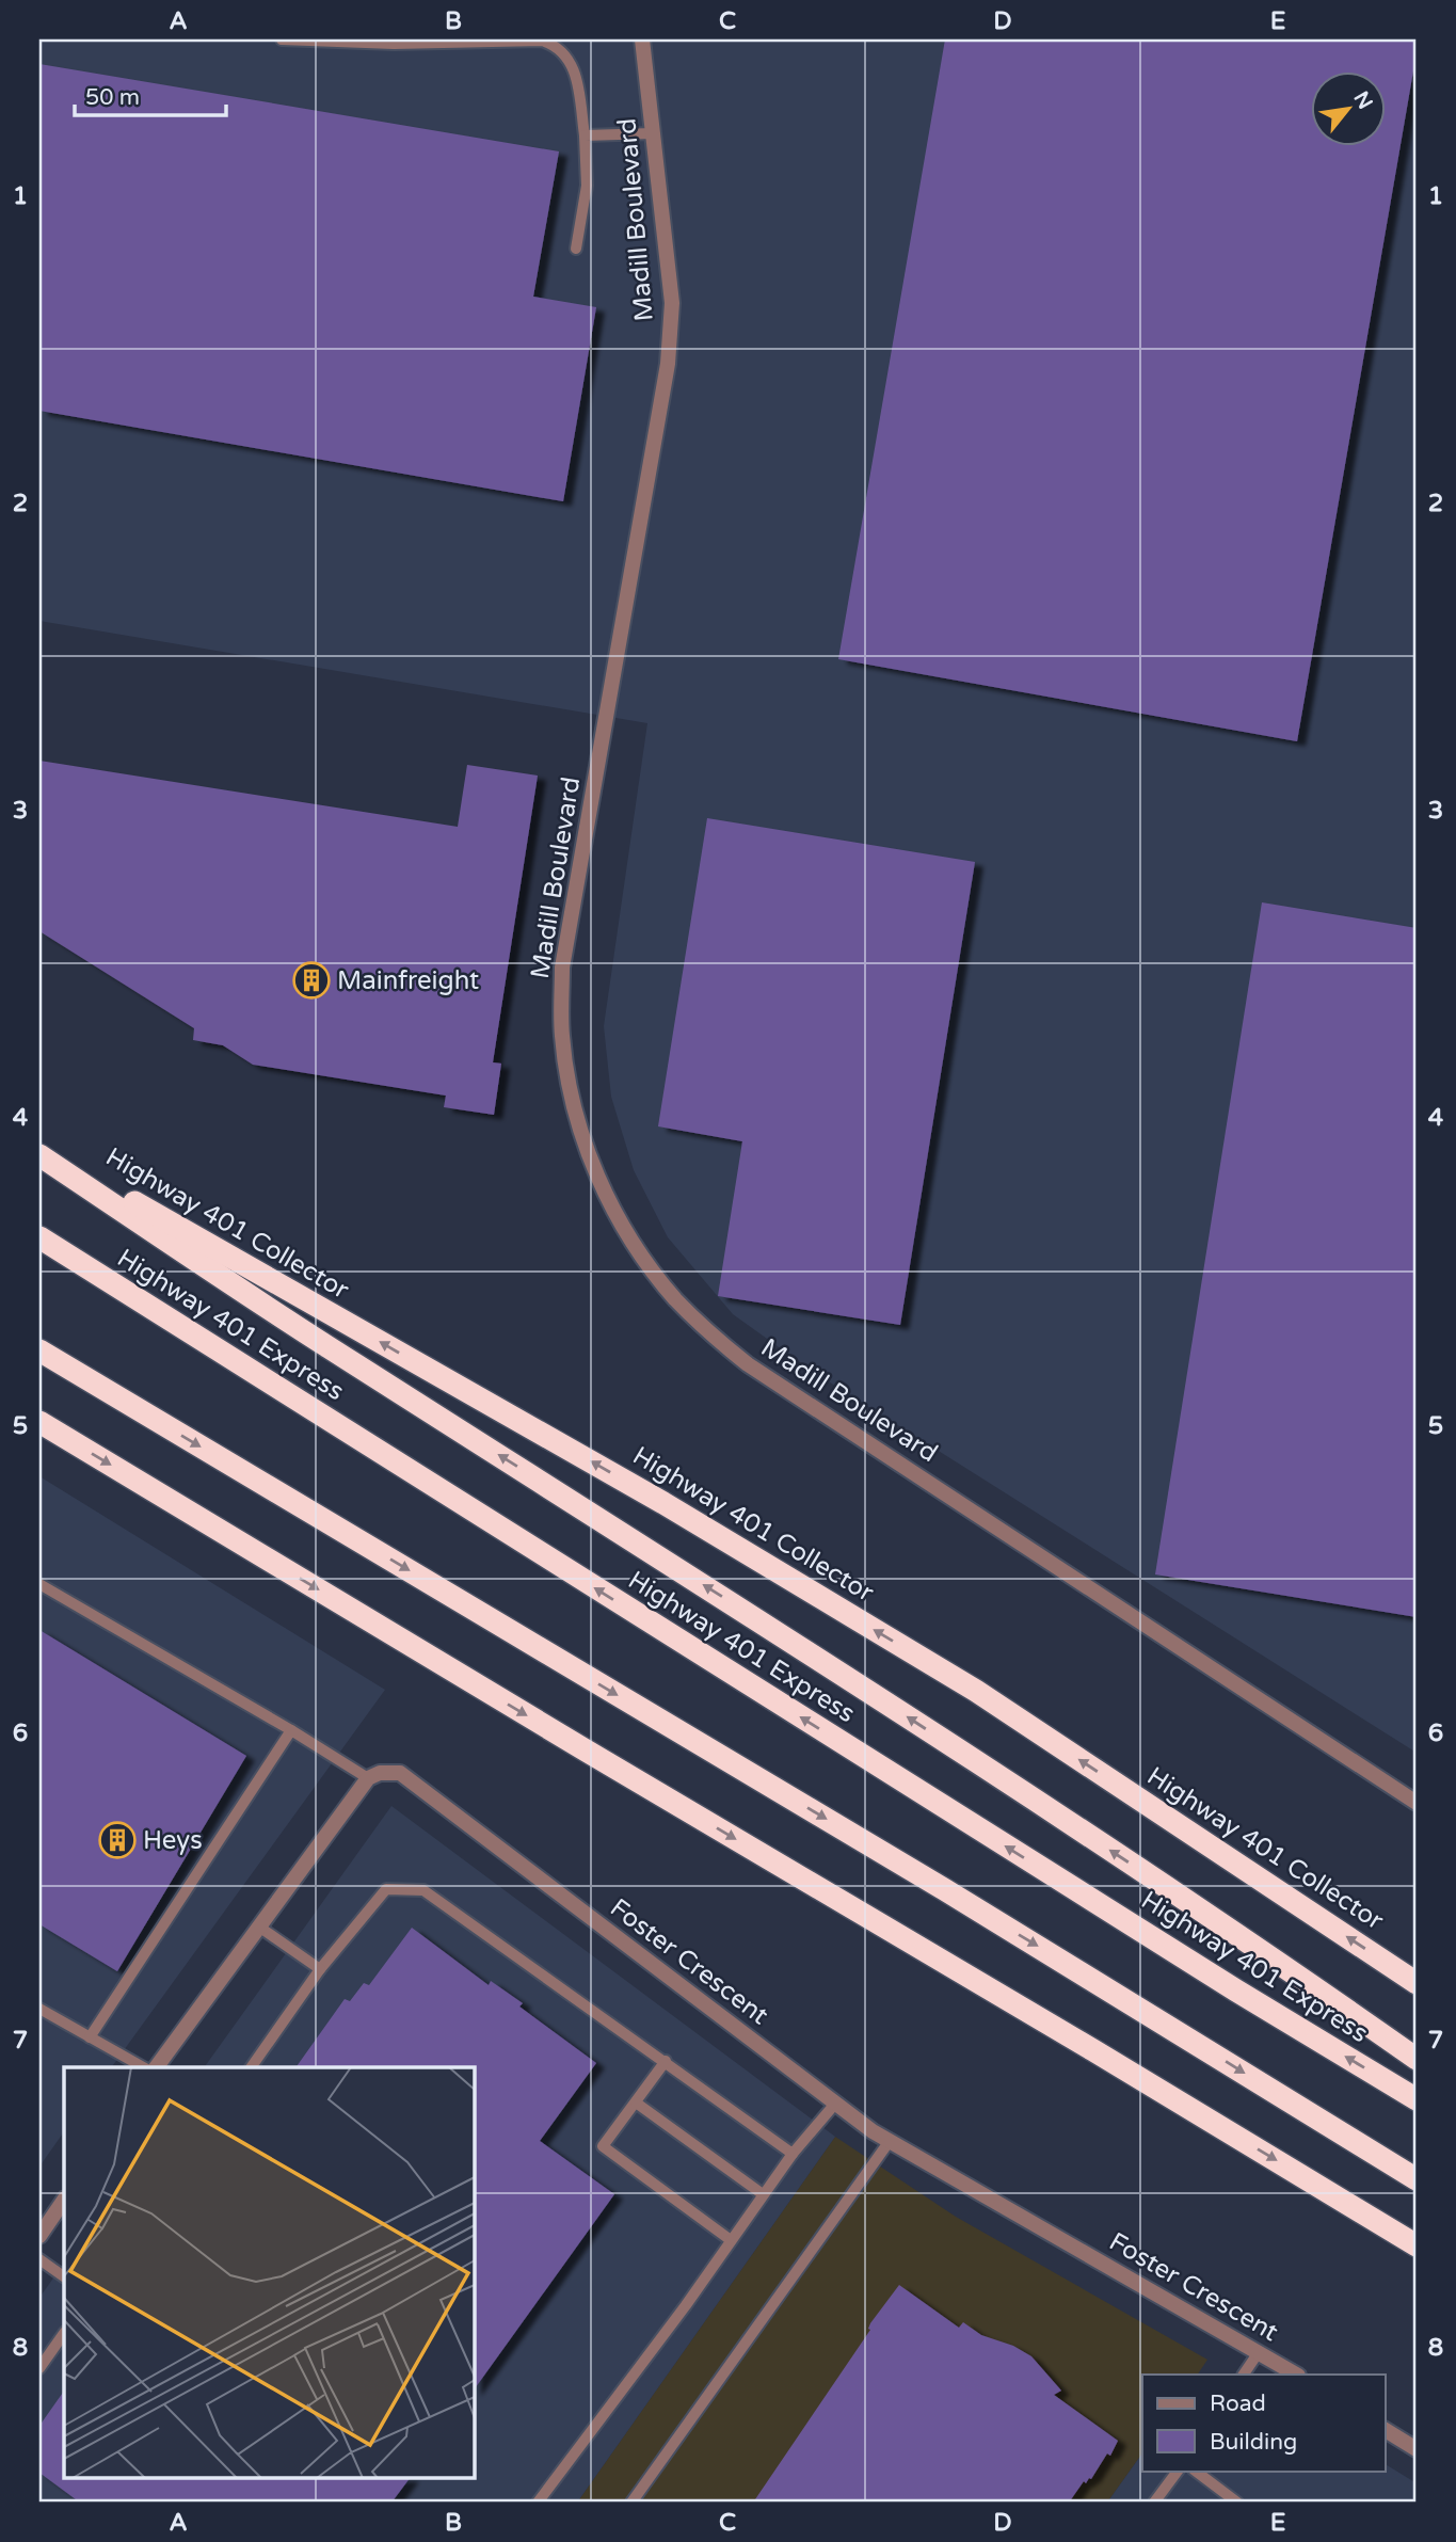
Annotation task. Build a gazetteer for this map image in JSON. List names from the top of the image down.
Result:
{
  "streets": {
    "highway": ["Highway 401 Collector", "Highway 401 Express"],
    "street": ["Madill Boulevard", "Foster Crescent"]
  },
  "places": {
    "building": ["Mainfreight", "Heys"]
  },
  "legend": ["Road", "Building"],
  "scale_bar": "50 m",
  "north": "top right",
  "grid": {
    "columns": [
      "A",
      "B",
      "C",
      "D",
      "E"
    ],
    "rows": [
      "1",
      "2",
      "3",
      "4",
      "5",
      "6",
      "7",
      "8"
    ]
  }
}
